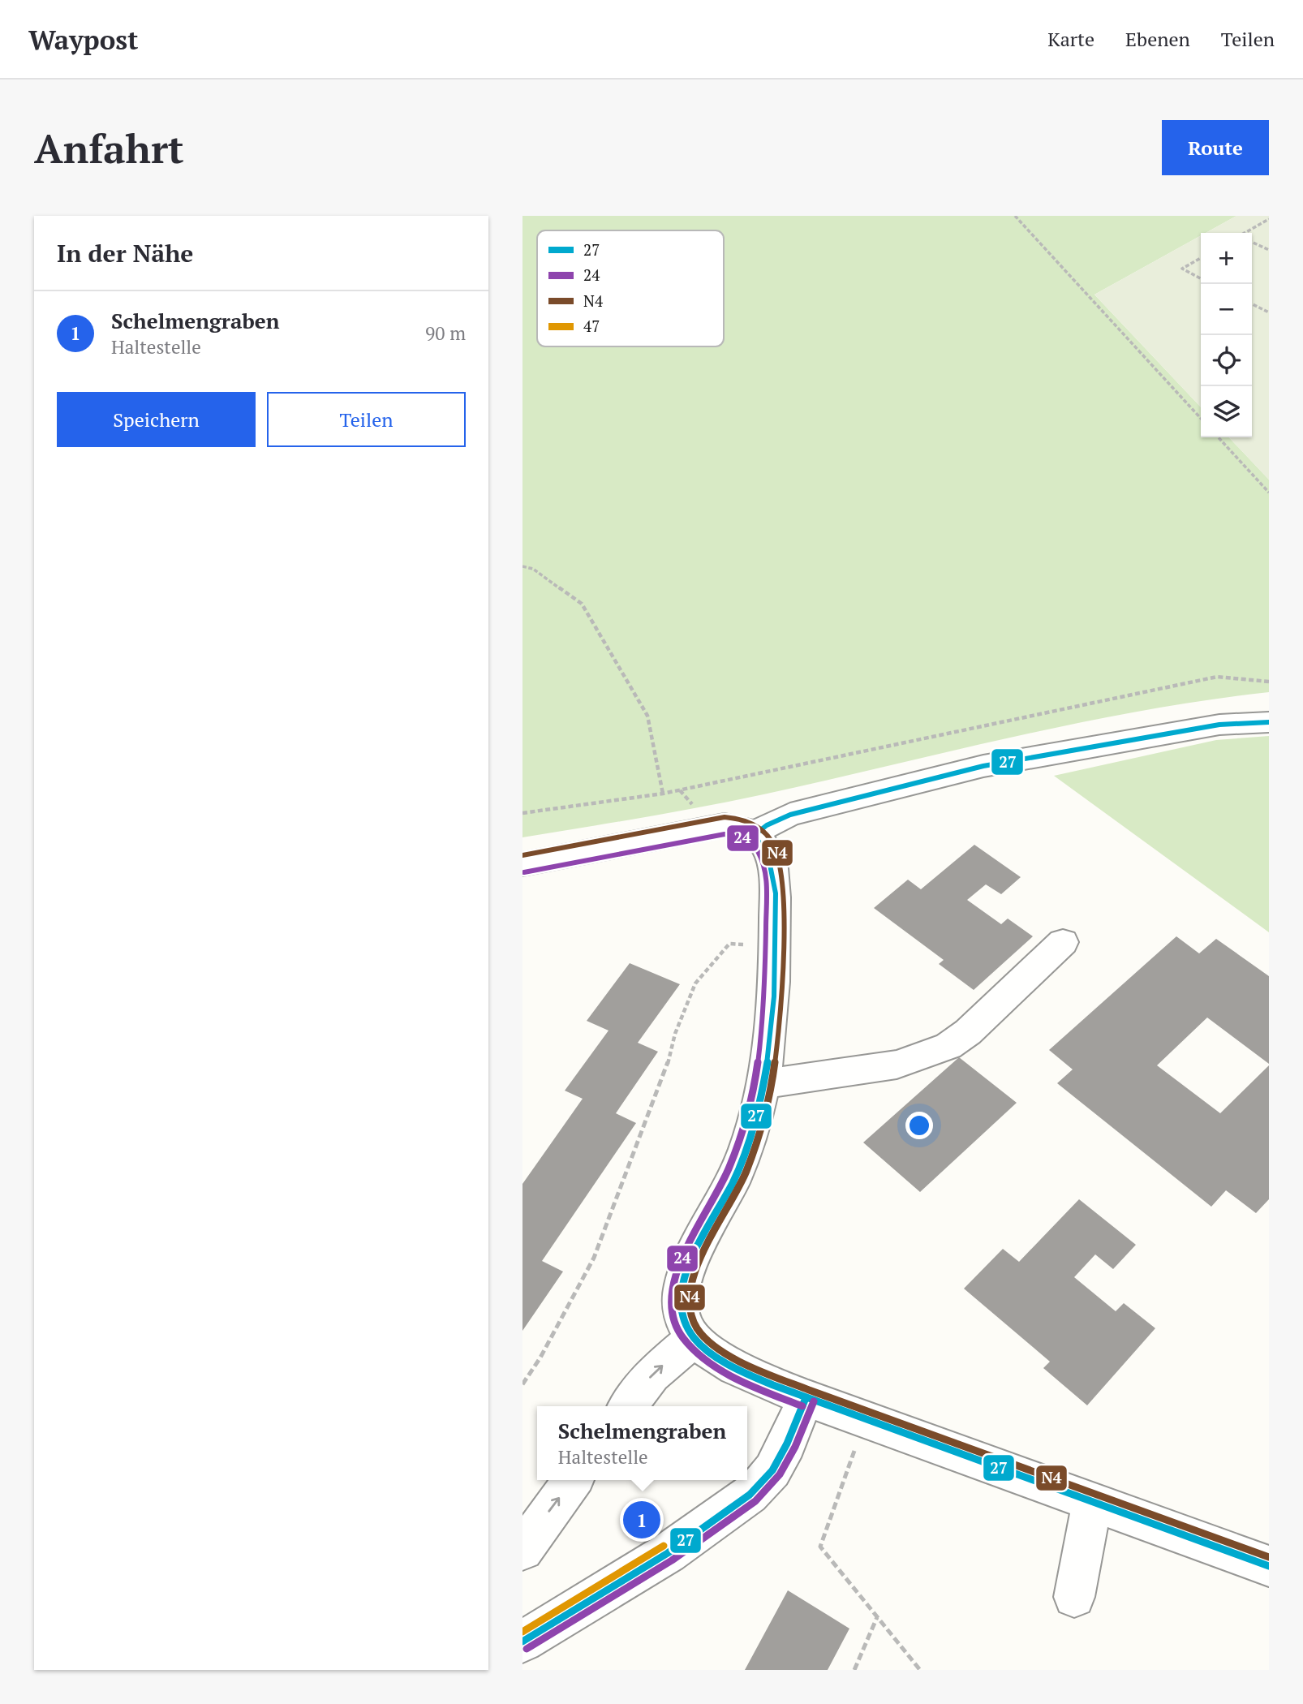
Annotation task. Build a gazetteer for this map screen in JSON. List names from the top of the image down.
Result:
{
  "lines": [
    "transit line 27",
    "transit line N4",
    "transit line 24",
    "transit line 47"
  ],
  "legend": [
    "27",
    "24",
    "N4",
    "47"
  ],
  "page": {
    "header": "Waypost",
    "nav": ["Karte", "Ebenen", "Teilen"],
    "buttons": [
      "Route",
      ["Speichern", "Teilen"]
    ],
    "title": "Anfahrt",
    "heading": "In der Nähe",
    "map_buttons": ["+", "−"],
    "list": [
      {
        "mark": "1",
        "name": "Schelmengraben",
        "note": "Haltestelle",
        "value": "90 m"
      }
    ],
    "popup": ["Schelmengraben", "Haltestelle"],
    "pins": "1"
  }
}
